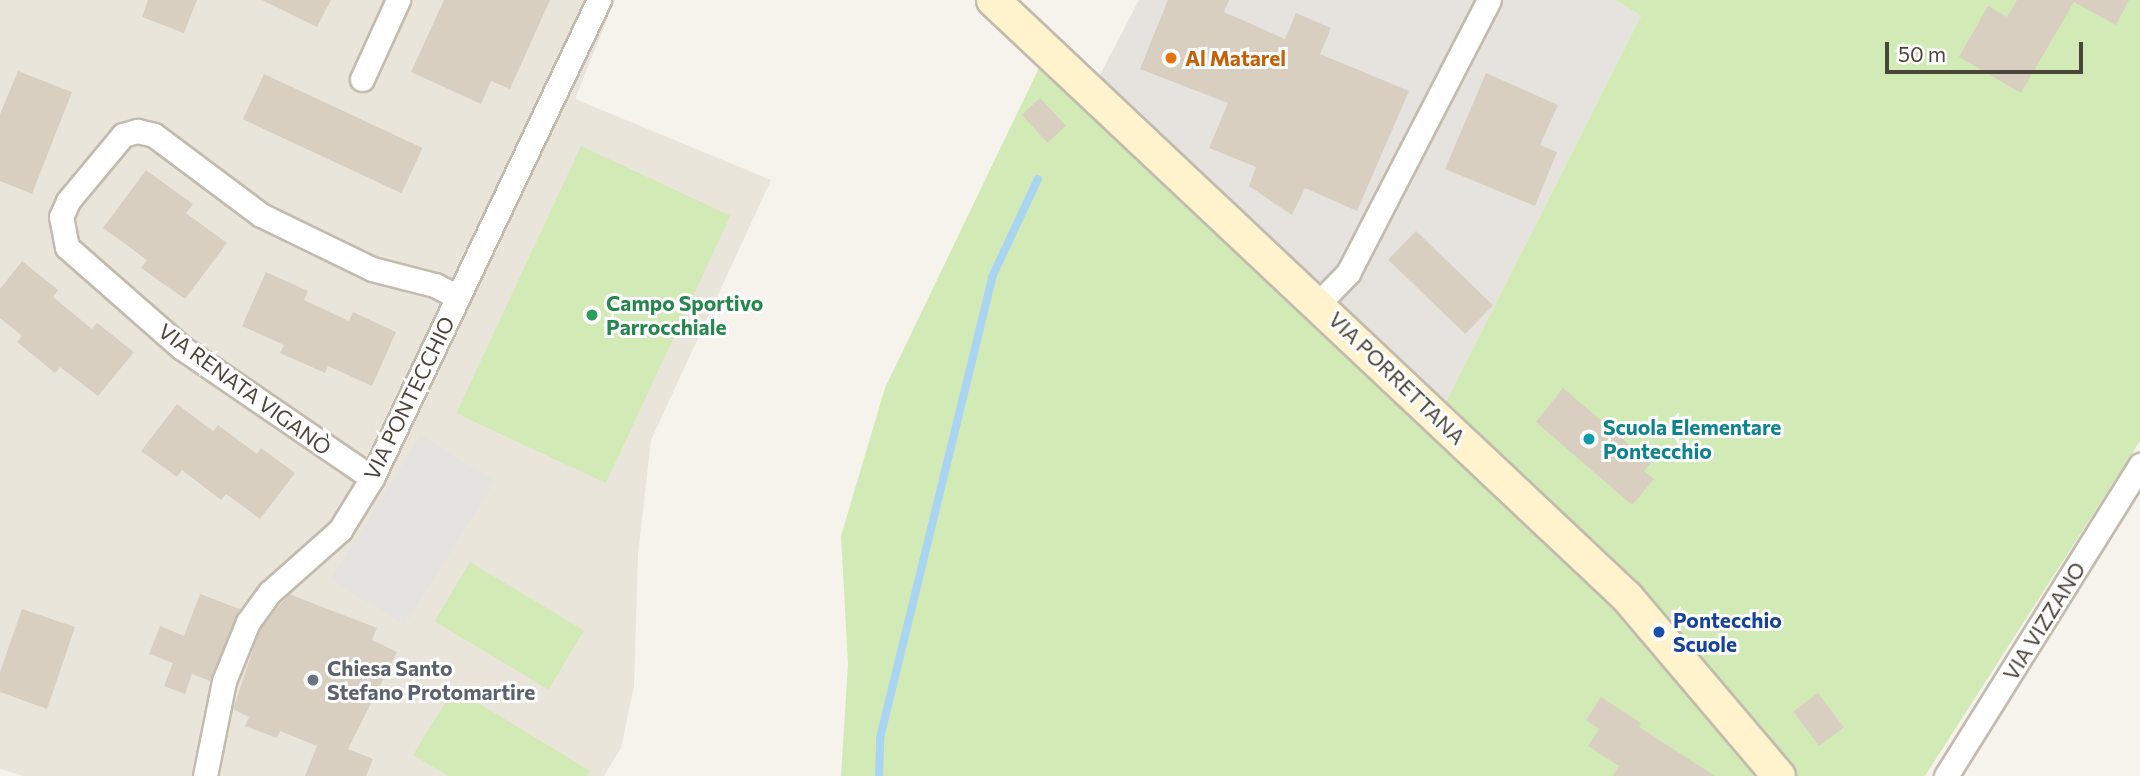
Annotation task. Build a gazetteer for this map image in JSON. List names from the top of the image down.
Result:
{
  "streets": {
    "main road": ["VIA PORRETTANA"],
    "street": ["VIA RENATA VIGANÒ", "VIA PONTECCHIO", "VIA VIZZANO"]
  },
  "crossings": [
    ["VIA RENATA VIGANÒ", "VIA PONTECCHIO"]
  ],
  "places": [
    "Al Matarel",
    "Campo Sportivo Parrocchiale",
    "Scuola Elementare Pontecchio",
    "Pontecchio Scuole",
    "Chiesa Santo Stefano Protomartire"
  ],
  "scale_bar": "50 m"
}
